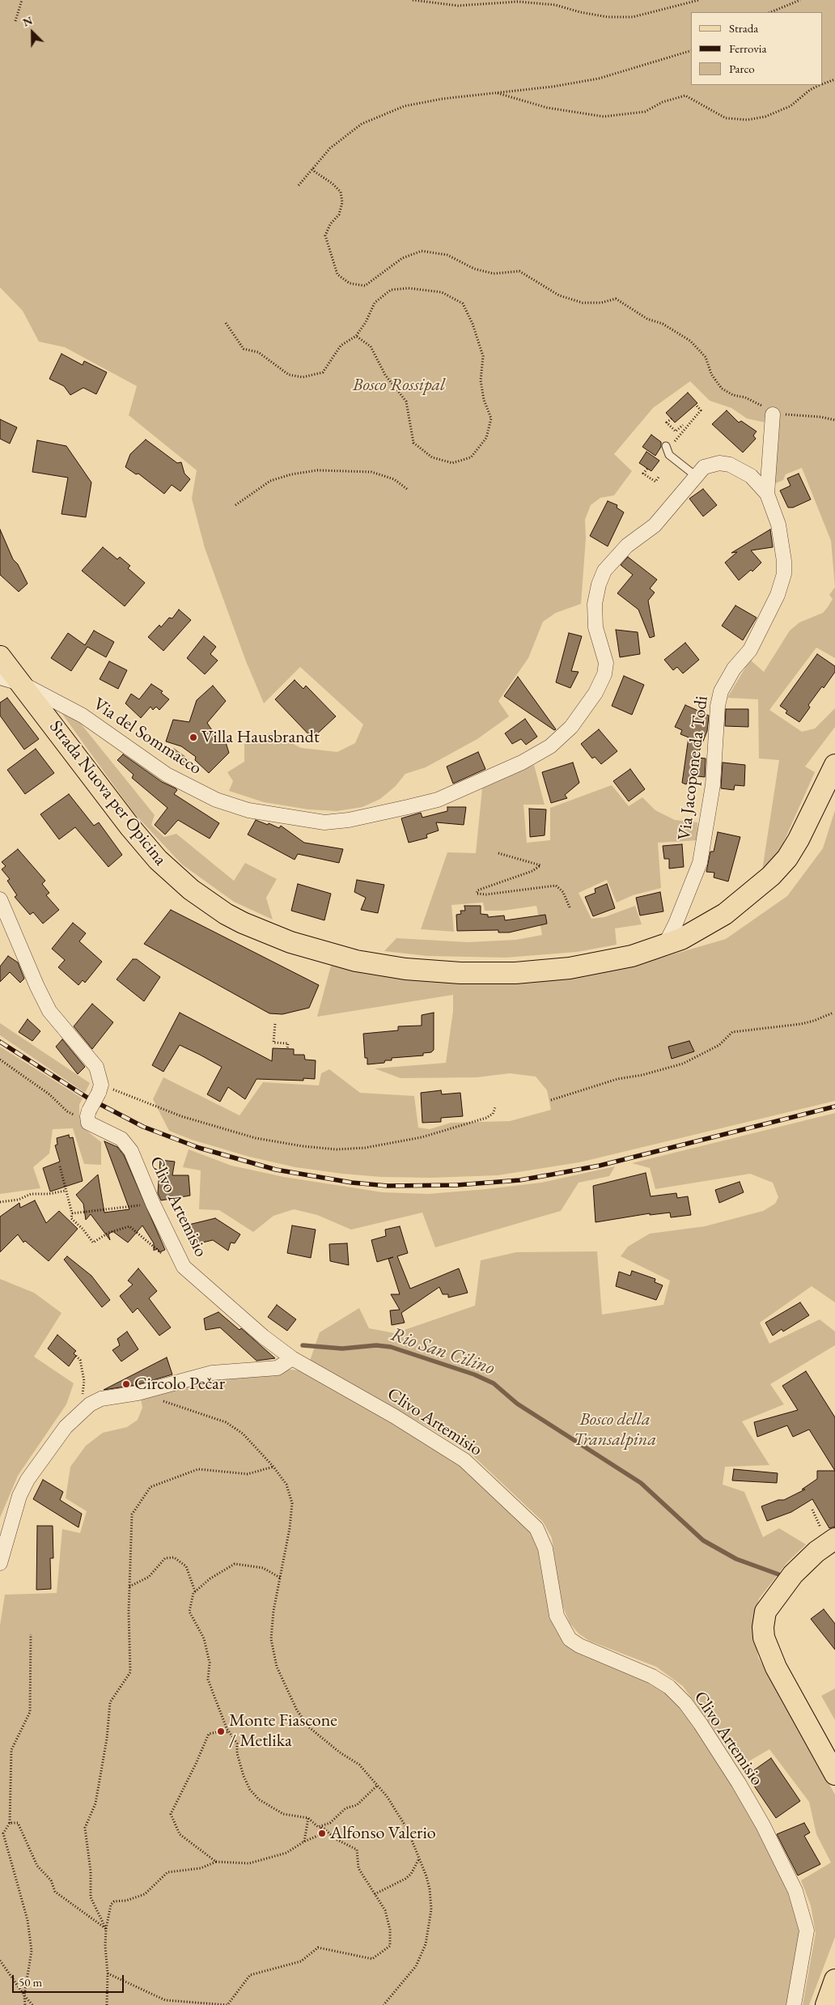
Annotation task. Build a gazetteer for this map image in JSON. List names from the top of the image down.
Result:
{
  "streets": {
    "main road": ["Strada Nuova per Opicina"],
    "street": ["Via del Sommacco", "Via Jacopone da Todi", "Clivo Artemisio"]
  },
  "crossings": [
    ["Via del Sommacco", "Via Jacopone da Todi"],
    ["Via del Sommacco", "Strada Nuova per Opicina"],
    ["Via Jacopone da Todi", "Strada Nuova per Opicina"]
  ],
  "water": ["Rio San Cilino"],
  "parks": ["Bosco Rossipal", "Bosco della Transalpina"],
  "places": [
    "Villa Hausbrandt",
    "Circolo Pečar",
    "Monte Fiascone / Metlika",
    "Alfonso Valerio"
  ],
  "legend": ["Strada", "Ferrovia", "Parco"],
  "scale_bar": "50 m",
  "north": "top left"
}
